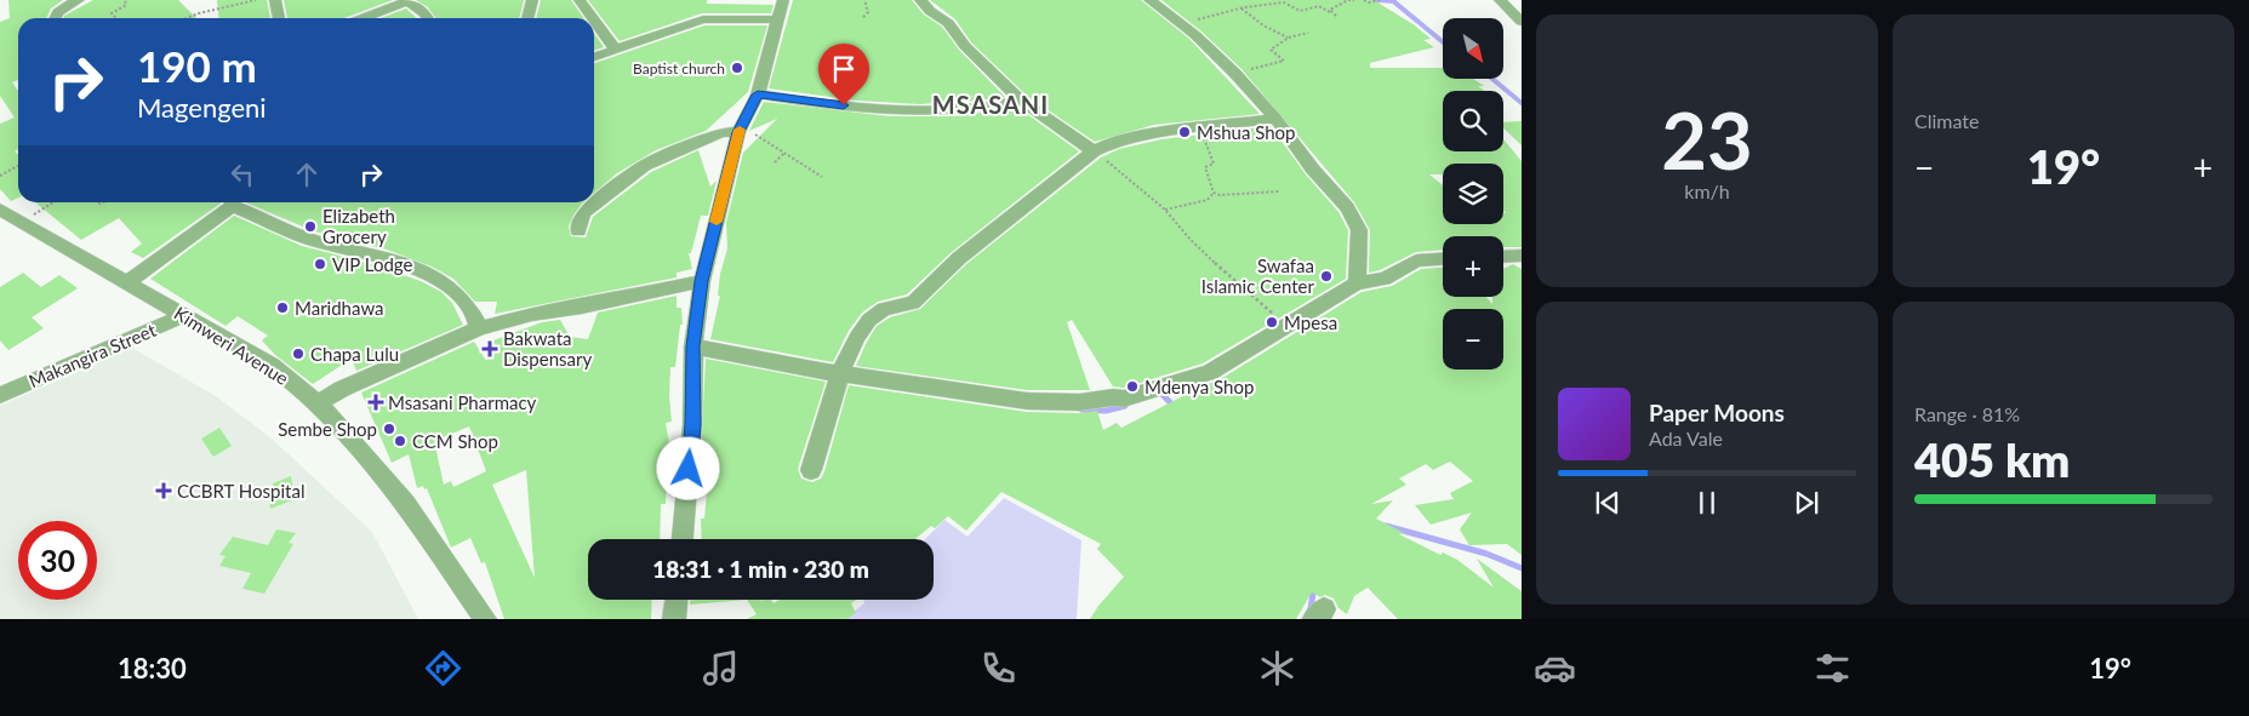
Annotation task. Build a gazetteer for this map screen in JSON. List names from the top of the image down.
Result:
{
  "streets": {
    "street": ["Kimweri Avenue", "Makangira Street"]
  },
  "crossings": [
    ["Kimweri Avenue", "Makangira Street"]
  ],
  "districts": ["MSASANI"],
  "places": {
    "other": [
      "Baptist church",
      "Mshua Shop",
      "Elizabeth Grocery",
      "VIP Lodge",
      "Swafaa Islamic Center",
      "Maridhawa",
      "Mpesa",
      "Chapa Lulu",
      "Mdenya Shop",
      "Sembe Shop",
      "CCM Shop"
    ],
    "health": ["Bakwata Dispensary", "Msasani Pharmacy", "CCBRT Hospital"]
  },
  "north": "bottom right",
  "page": {
    "tile": [
      ["23", "km/h"],
      "Climate",
      ["Range · 81%", "405 km"]
    ],
    "map_buttons": ["+", "−"],
    "turn": ["190 m", "Magengeni"],
    "heat": ["−", "19°", "+"],
    "song": ["Paper Moons", "Ada Vale"],
    "limit": "30",
    "trip": "18:31 · 1 min · 230 m",
    "tabs": ["18:30", "19°"]
  }
}
